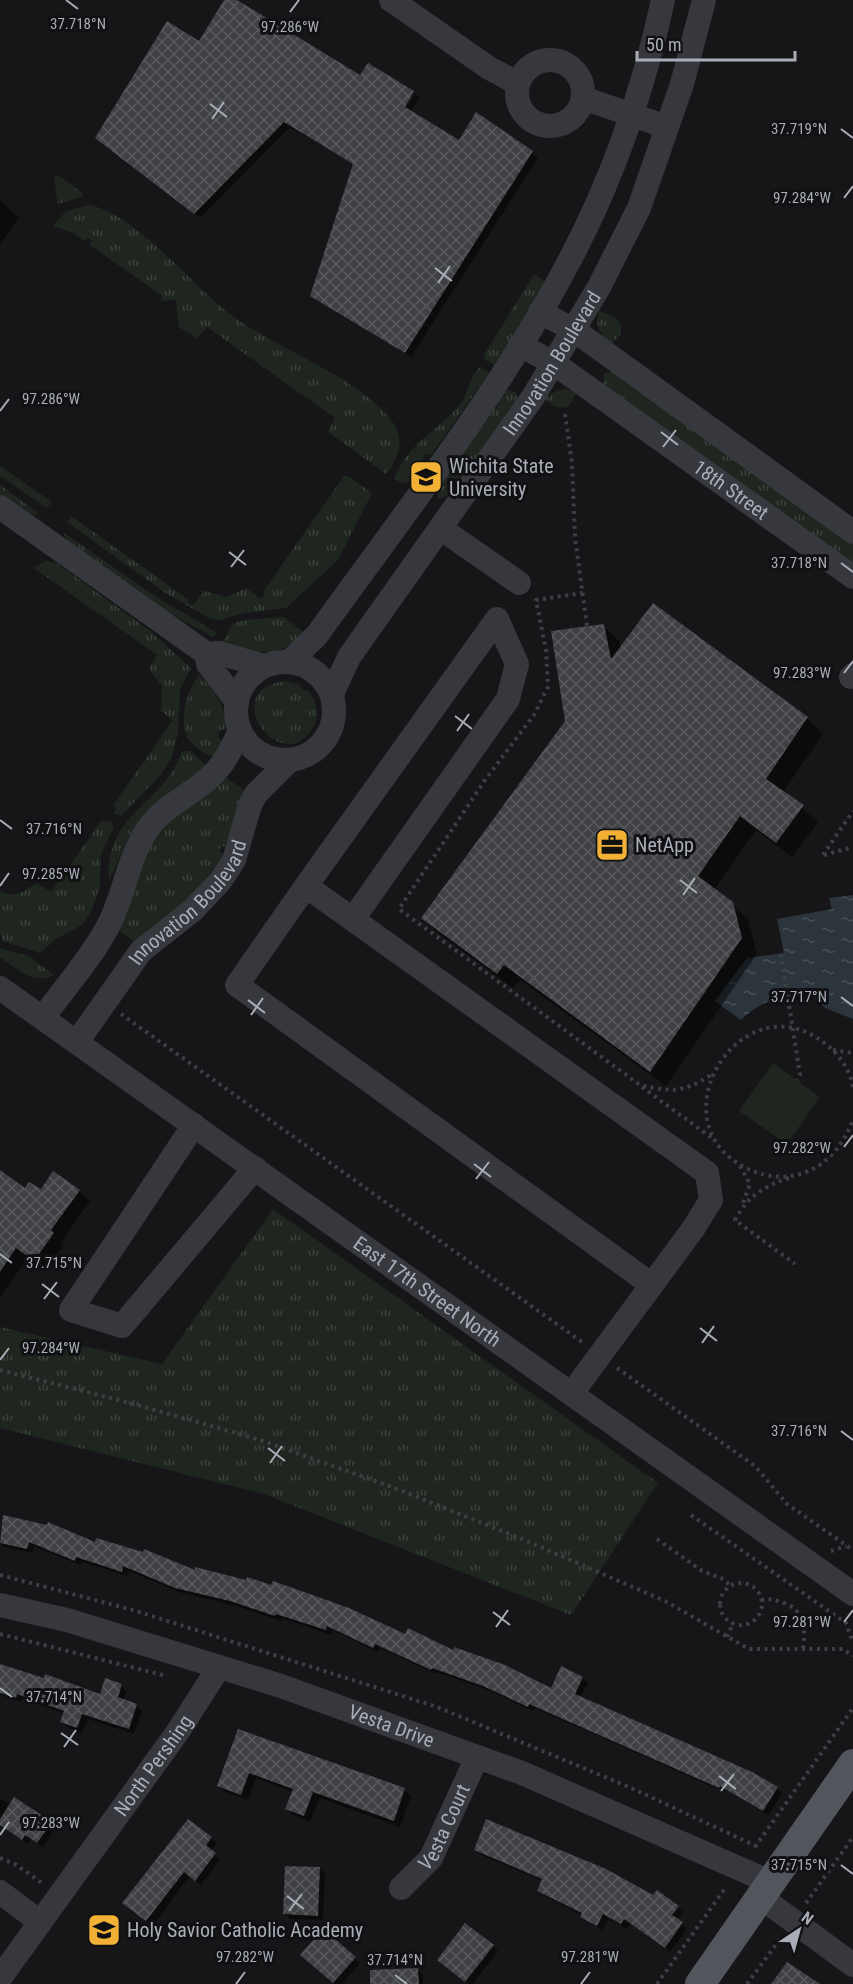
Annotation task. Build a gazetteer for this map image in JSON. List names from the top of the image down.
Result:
{
  "streets": {
    "street": [
      "Innovation Boulevard",
      "18th Street",
      "East 17th Street North",
      "Vesta Drive",
      "North Pershing",
      "Vesta Court"
    ]
  },
  "crossings": [
    ["Innovation Boulevard", "18th Street"],
    ["Innovation Boulevard", "East 17th Street North"],
    ["Vesta Drive", "North Pershing"],
    ["Vesta Drive", "Vesta Court"]
  ],
  "places": {
    "school or university": ["Wichita State University", "Holy Savior Catholic Academy"],
    "office": ["NetApp"]
  },
  "scale_bar": "50 m",
  "north": "top right",
  "coordinates": [
    "37.718°N",
    "97.286°W",
    "37.719°N",
    "97.284°W",
    "97.283°W",
    "37.716°N",
    "97.285°W",
    "37.717°N",
    "97.282°W",
    "37.715°N",
    "97.281°W",
    "37.714°N"
  ]
}
